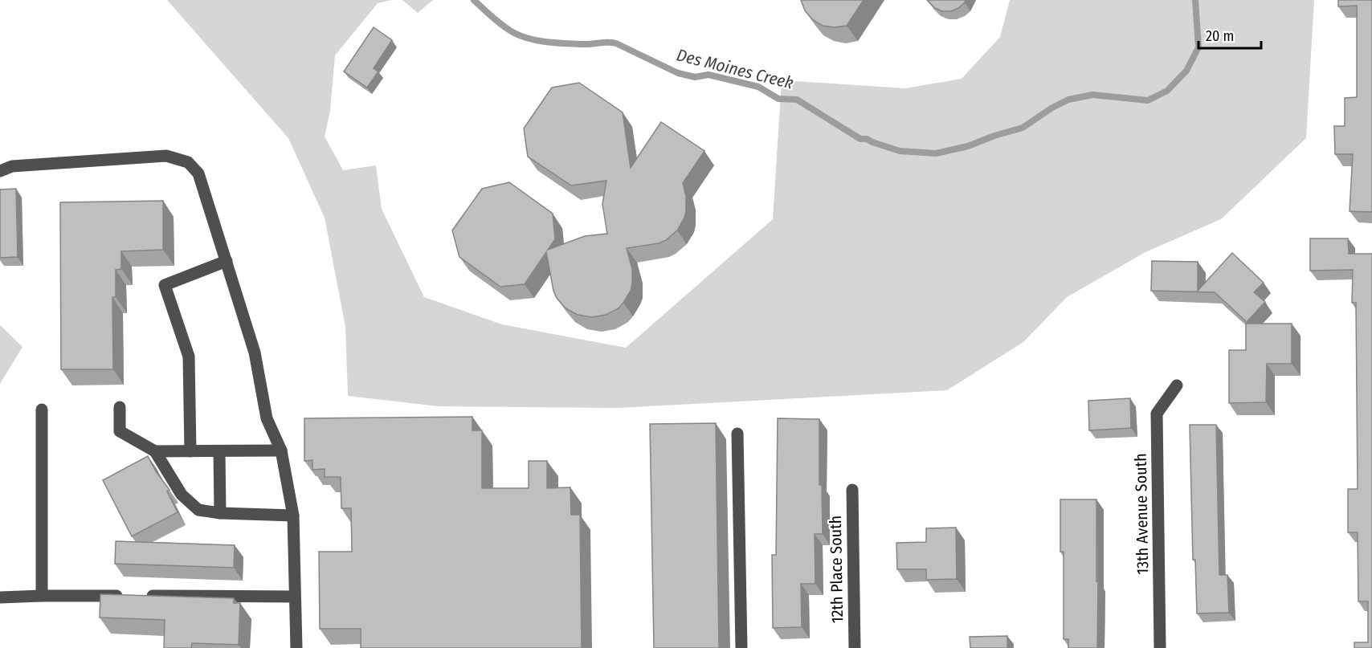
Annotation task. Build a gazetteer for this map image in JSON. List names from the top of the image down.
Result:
{
  "streets": {
    "street": ["13th Avenue South", "12th Place South"]
  },
  "water": ["Des Moines Creek"],
  "scale_bar": "20 m"
}
